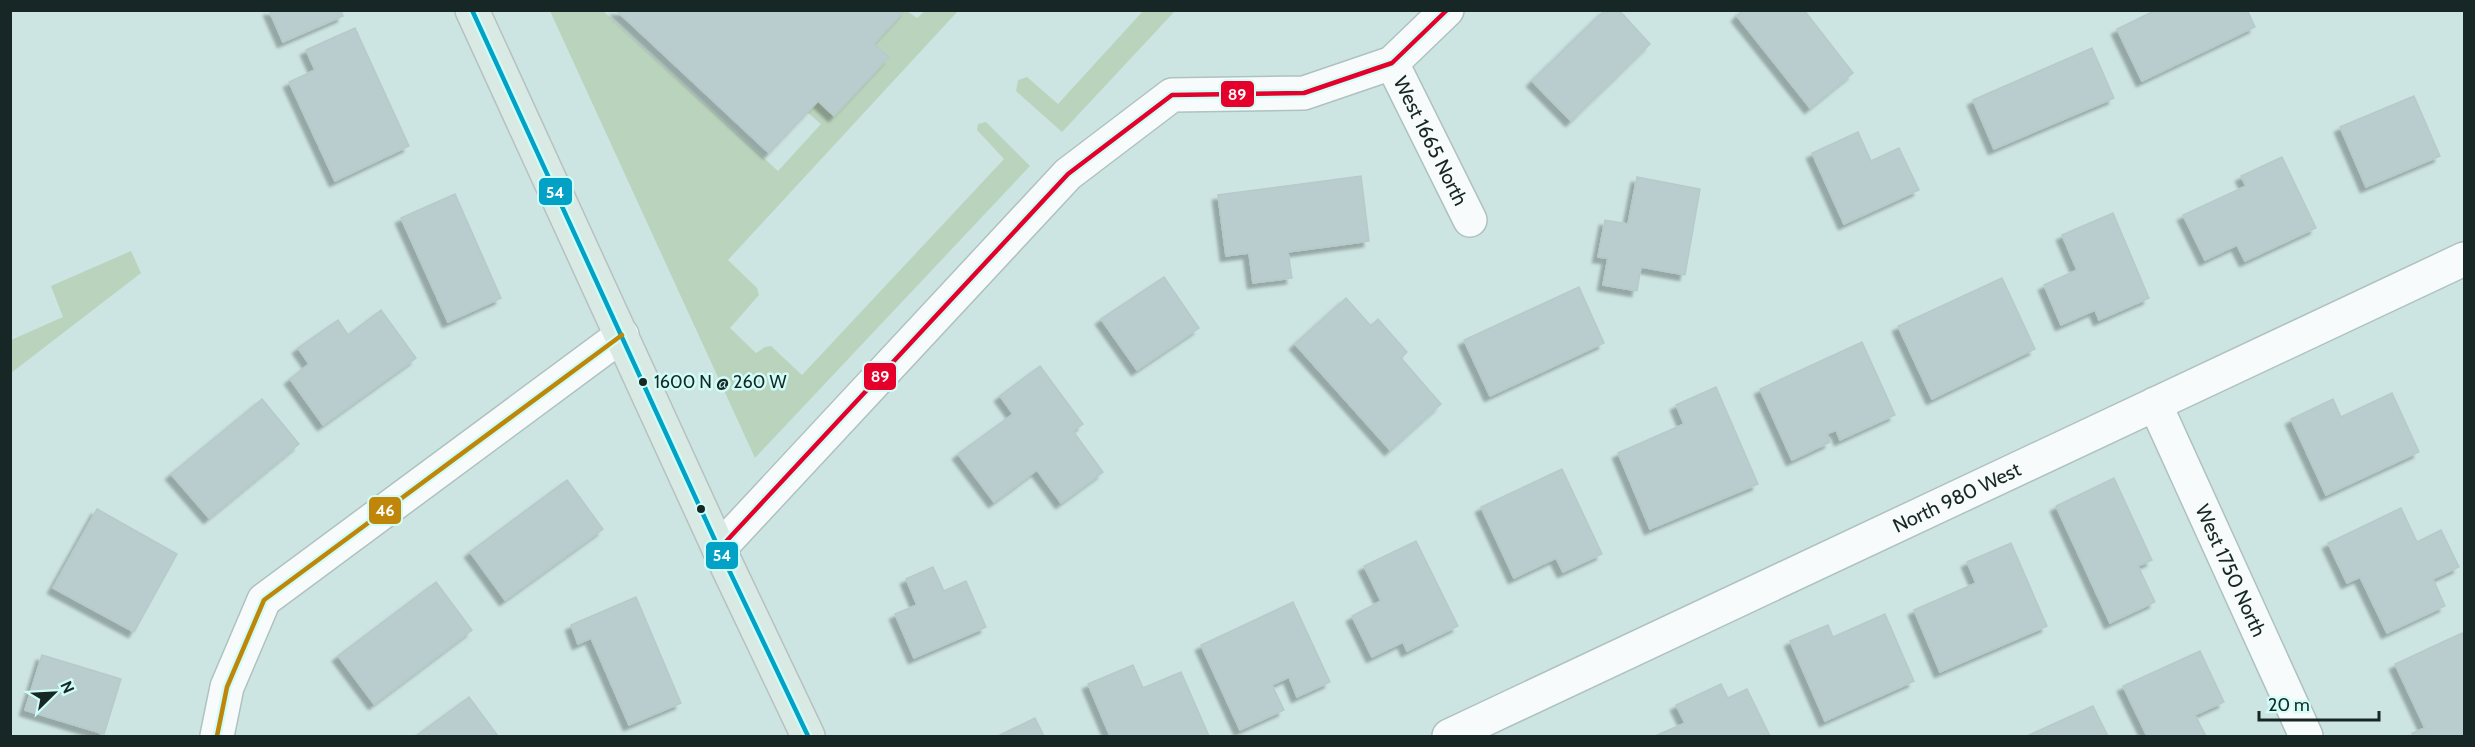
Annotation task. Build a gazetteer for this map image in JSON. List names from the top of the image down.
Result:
{
  "streets": {
    "street": ["West 1665 North", "North 980 West", "West 1750 North"]
  },
  "crossings": [
    ["North 980 West", "West 1750 North"]
  ],
  "places": ["1600 N @ 260 W"],
  "lines": ["transit line 54", "transit line 89", "transit line 46"],
  "scale_bar": "20 m",
  "north": "top right"
}
